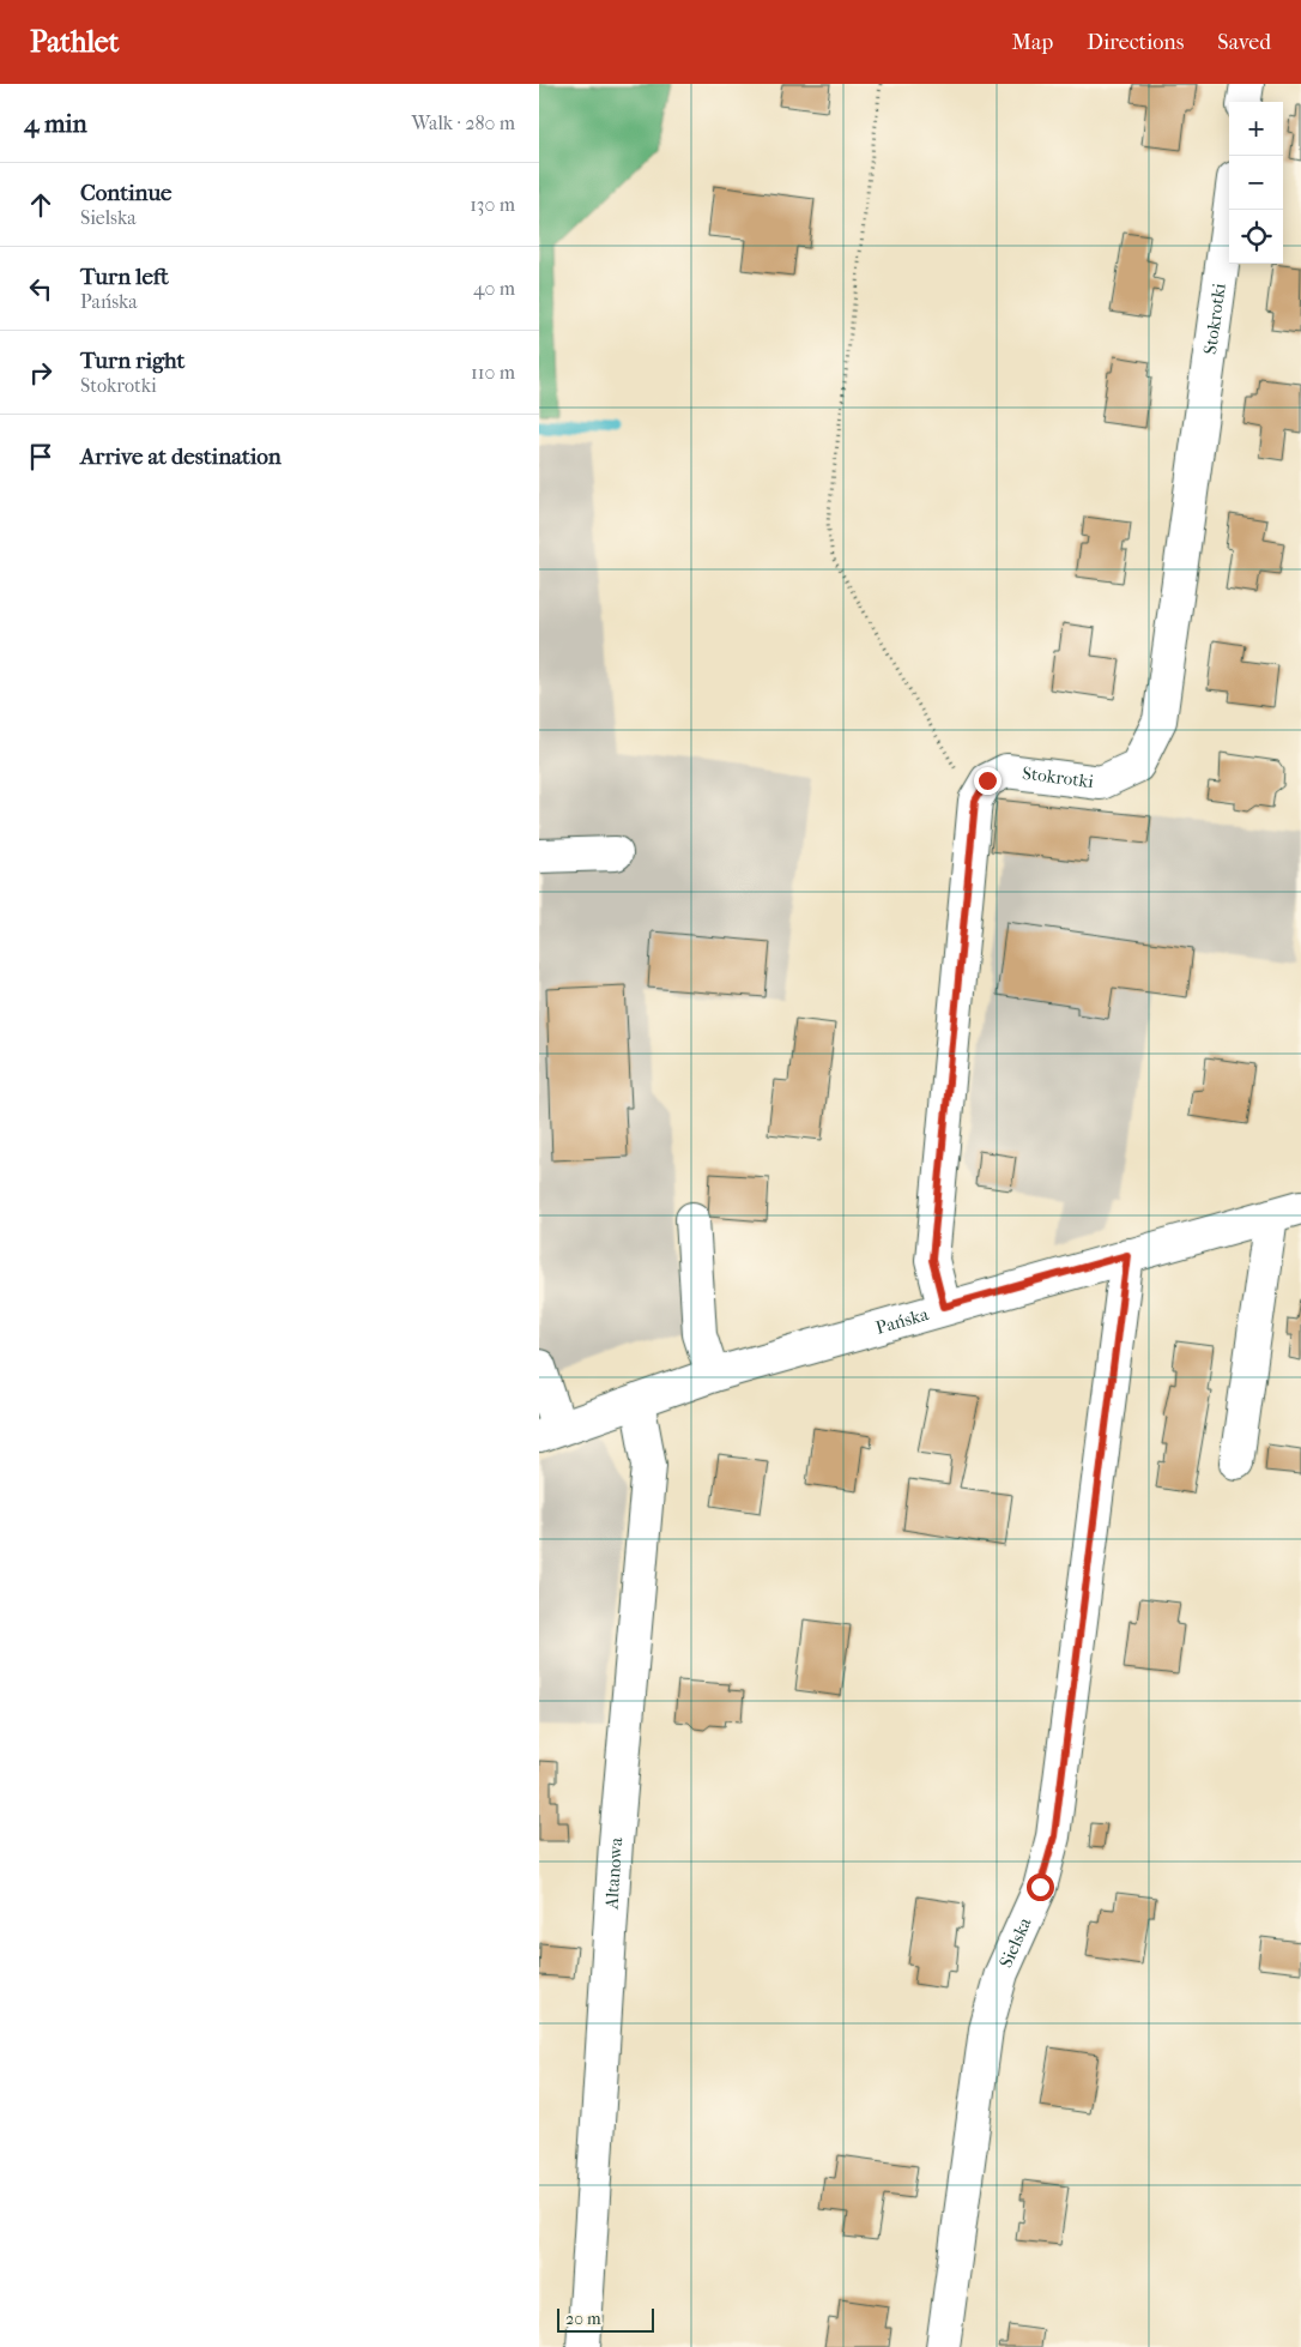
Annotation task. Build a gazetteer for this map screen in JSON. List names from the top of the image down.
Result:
{
  "streets": {
    "street": [
      "Stokrotki",
      "Pańska",
      "Altanowa",
      "Sielska"
    ]
  },
  "crossings": [
    ["Pańska", "Altanowa"],
    ["Pańska", "Sielska"]
  ],
  "scale_bar": "20 m",
  "page": {
    "header": "Pathlet",
    "nav": ["Map", "Directions", "Saved"],
    "heading": ["4 min", "Walk · 280 m"],
    "map_buttons": ["+", "−"],
    "list": [
      ["Continue", "Sielska", "130 m"],
      ["Turn left", "Pańska", "40 m"],
      ["Turn right", "Stokrotki", "110 m"],
      "Arrive at destination"
    ],
    "scale": "20 m"
  }
}
